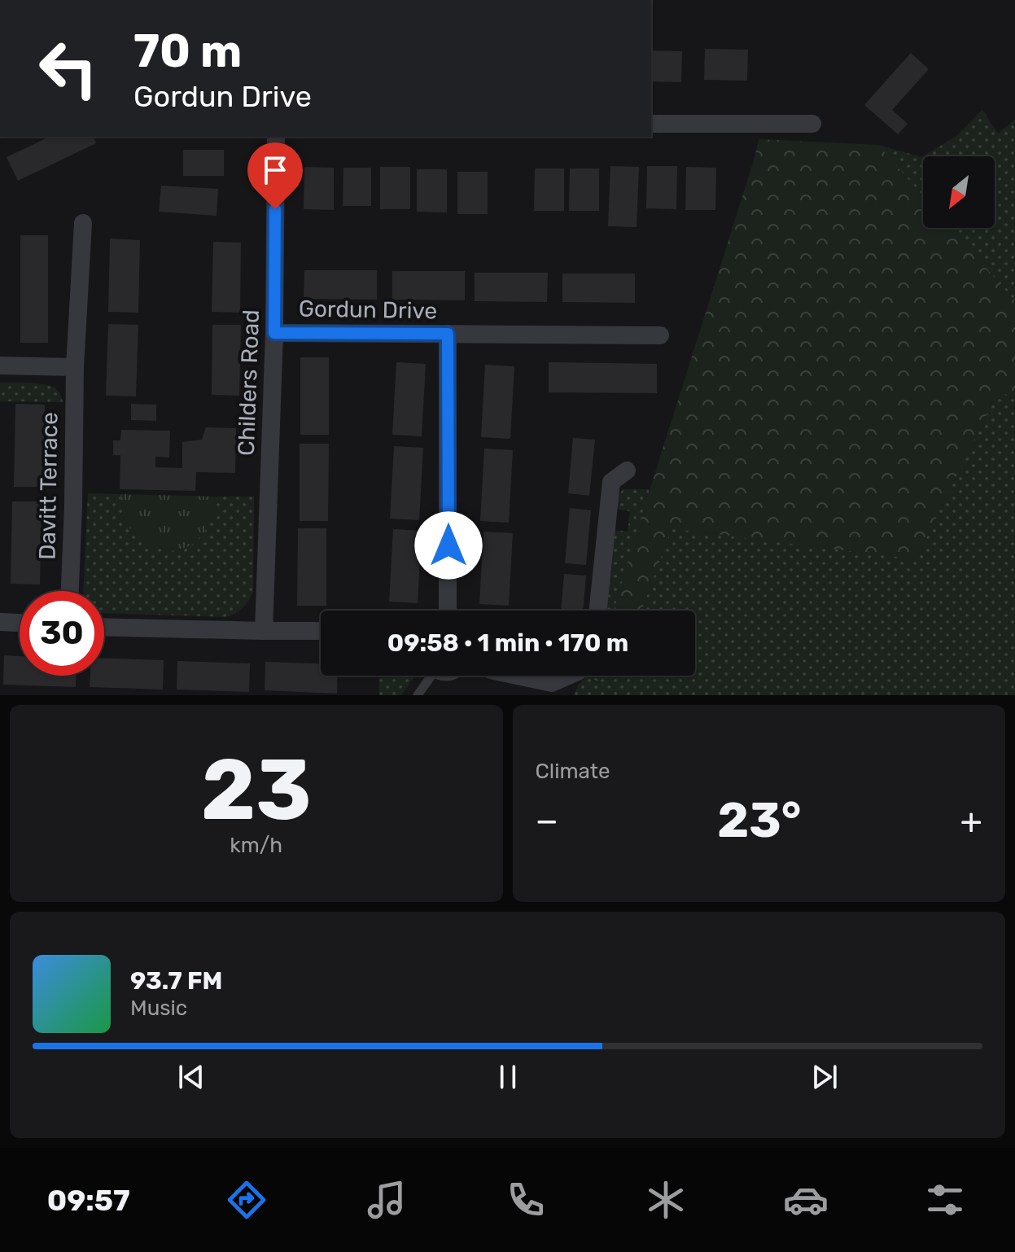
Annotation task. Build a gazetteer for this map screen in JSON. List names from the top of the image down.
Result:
{
  "streets": {
    "street": ["Gordun Drive", "Childers Road", "Davitt Terrace"]
  },
  "crossings": [
    ["Gordun Drive", "Childers Road"]
  ],
  "north": "bottom left",
  "page": {
    "turn": ["70 m", "Gordun Drive"],
    "limit": "30",
    "trip": "09:58 · 1 min · 170 m",
    "tile": [
      ["23", "km/h"],
      "Climate"
    ],
    "heat": ["−", "23°", "+"],
    "song": ["93.7 FM", "Music"],
    "tabs": "09:57"
  }
}
